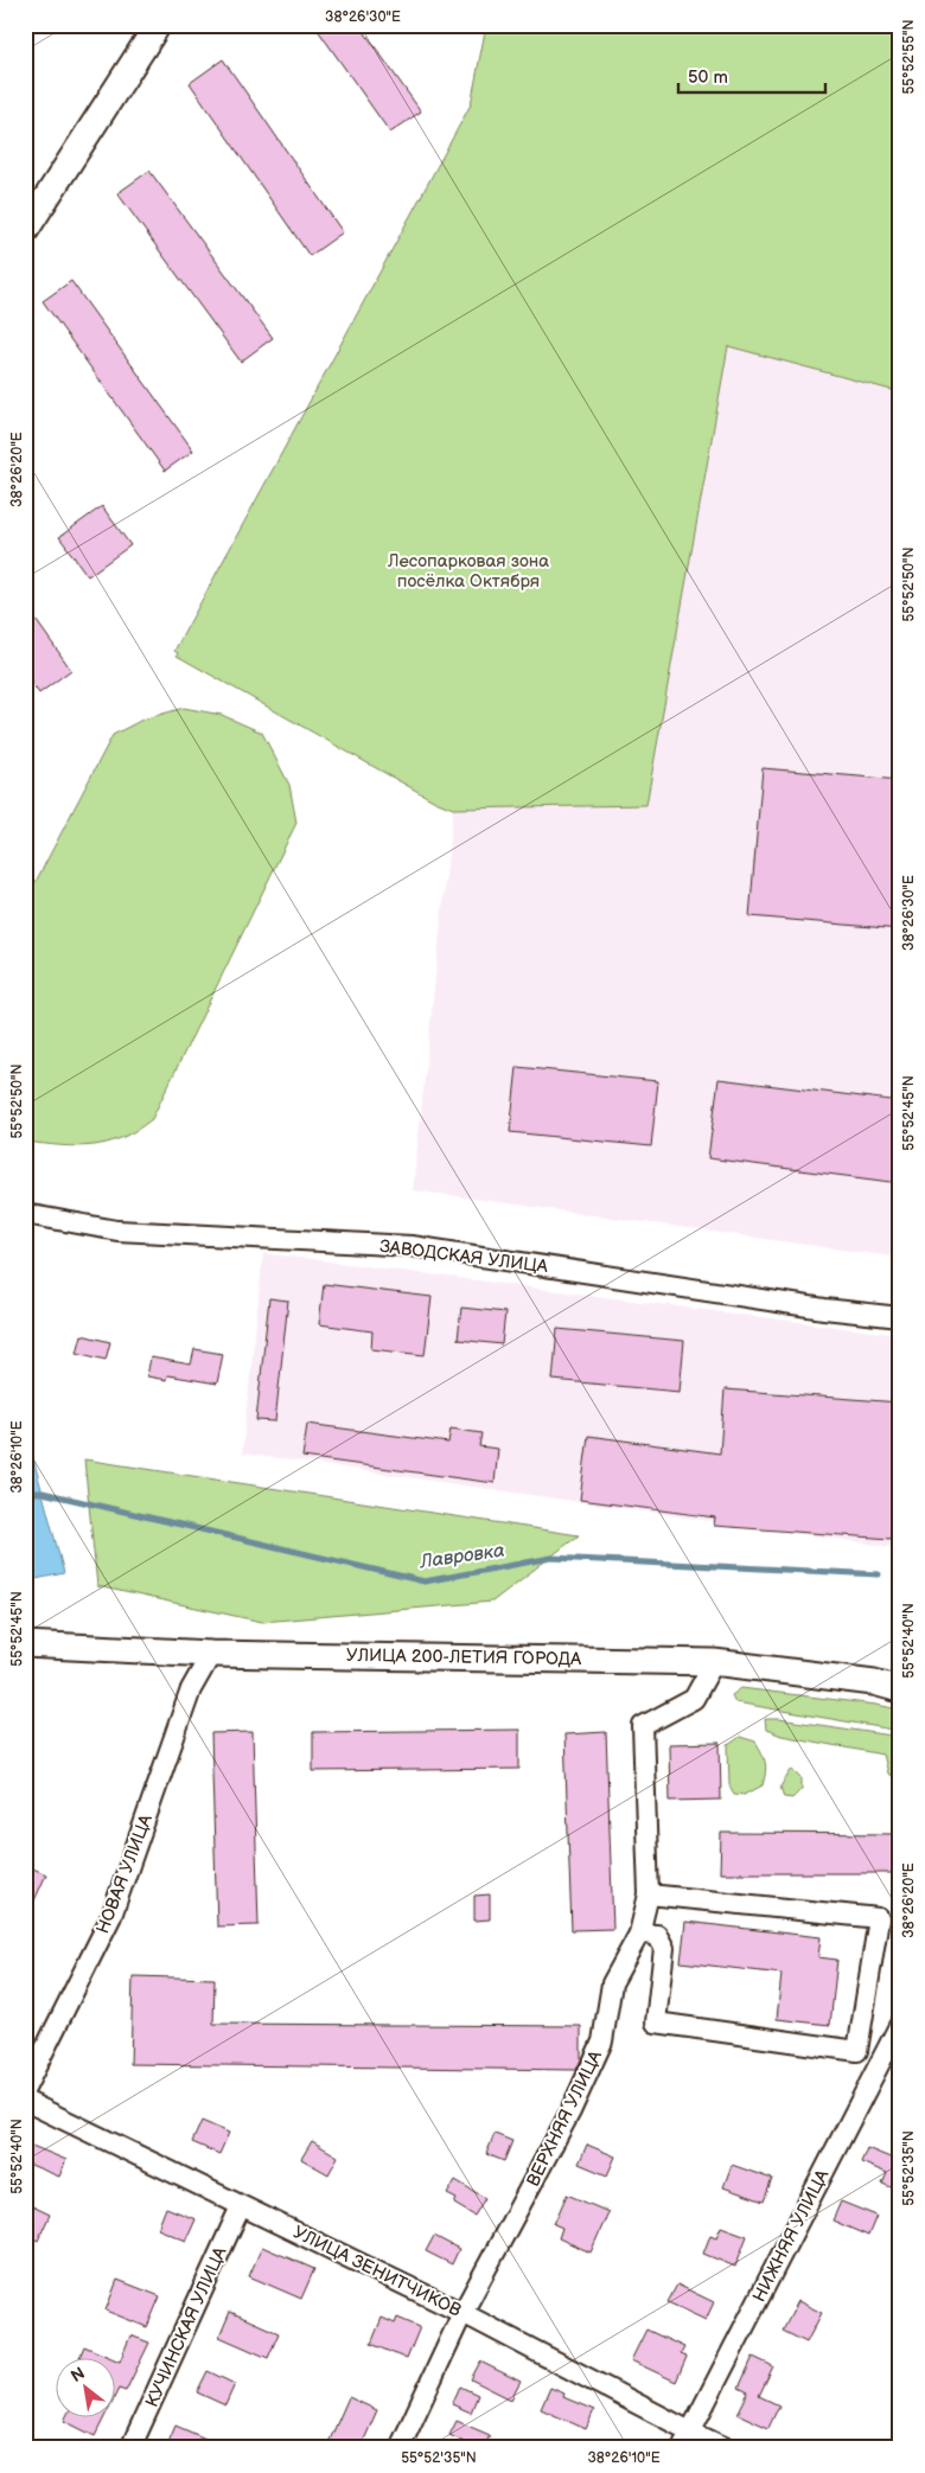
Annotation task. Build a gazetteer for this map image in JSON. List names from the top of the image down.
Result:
{
  "streets": {
    "street": [
      "ЗАВОДСКАЯ УЛИЦА",
      "УЛИЦА 200-ЛЕТИЯ ГОРОДА",
      "НОВАЯ УЛИЦА",
      "ВЕРХНЯЯ УЛИЦА",
      "НИЖНЯЯ УЛИЦА",
      "УЛИЦА ЗЕНИТЧИКОВ",
      "КУЧИНСКАЯ УЛИЦА"
    ]
  },
  "crossings": [
    ["УЛИЦА 200-ЛЕТИЯ ГОРОДА", "НОВАЯ УЛИЦА"],
    ["УЛИЦА 200-ЛЕТИЯ ГОРОДА", "ВЕРХНЯЯ УЛИЦА"],
    ["ВЕРХНЯЯ УЛИЦА", "УЛИЦА ЗЕНИТЧИКОВ"],
    ["НИЖНЯЯ УЛИЦА", "УЛИЦА ЗЕНИТЧИКОВ"],
    ["УЛИЦА ЗЕНИТЧИКОВ", "КУЧИНСКАЯ УЛИЦА"]
  ],
  "water": ["Лавровка"],
  "parks": ["Лесопарковая зона посёлка Октября"],
  "scale_bar": "50 m",
  "north": "top left",
  "coordinates": [
    "38°26'30\"E",
    "55°52'55\"N",
    "38°26'20\"E",
    "55°52'50\"N",
    "55°52'45\"N",
    "38°26'10\"E",
    "55°52'40\"N",
    "55°52'35\"N"
  ]
}
